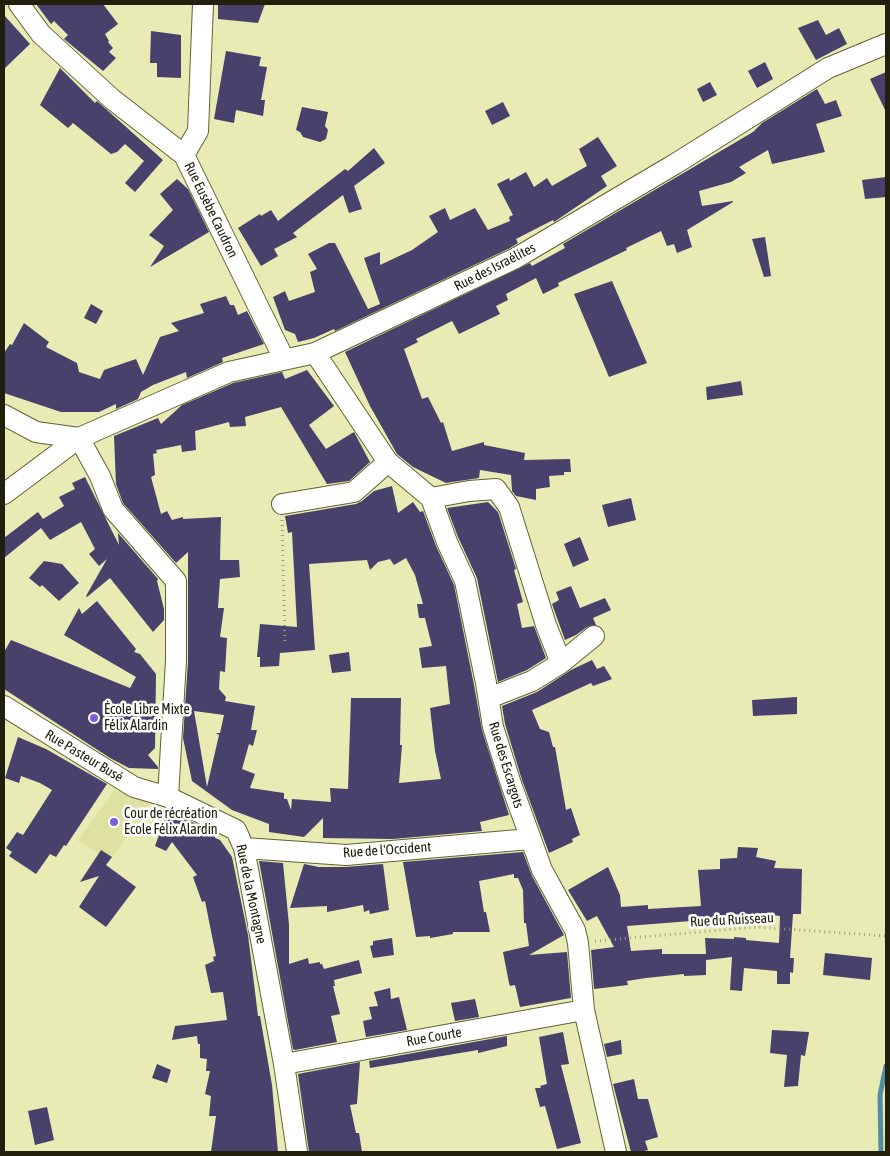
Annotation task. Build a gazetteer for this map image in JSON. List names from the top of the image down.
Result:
{
  "streets": {
    "street": [
      "Rue Eusèbe Caudron",
      "Rue des Israélites",
      "Rue Pasteur Busé",
      "Rue des Escargots",
      "Rue de l'Occident",
      "Rue de la Montagne",
      "Rue Courte"
    ],
    "path": ["Rue du Ruisseau"]
  },
  "crossings": [
    ["Rue Eusèbe Caudron", "Rue des Israélites"],
    ["Rue Pasteur Busé", "Rue de la Montagne"],
    ["Rue des Escargots", "Rue de l'Occident"],
    ["Rue des Escargots", "Rue du Ruisseau"],
    ["Rue des Escargots", "Rue Courte"],
    ["Rue de l'Occident", "Rue de la Montagne"],
    ["Rue de la Montagne", "Rue Courte"]
  ],
  "places": ["École Libre Mixte Félix Alardin", "Cour de récréation Ecole Félix Alardin"]
}
